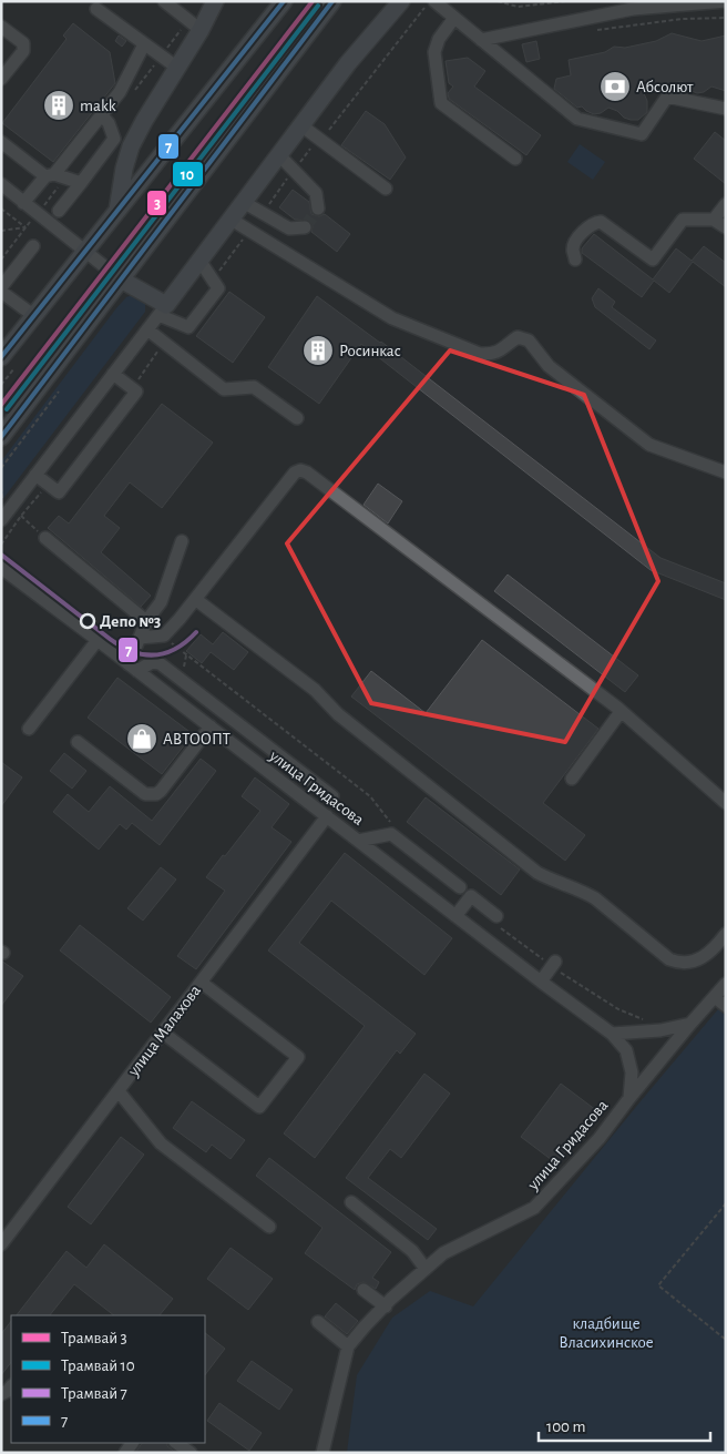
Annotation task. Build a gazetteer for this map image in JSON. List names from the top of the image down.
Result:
{
  "streets": {
    "street": ["улица Гридасова", "улица Малахова"]
  },
  "crossings": [
    ["улица Гридасова", "улица Малахова"]
  ],
  "parks": ["кладбище Власихинское"],
  "places": {
    "bank": ["Абсолют"],
    "building": ["makk", "Росинкас"],
    "other": ["Депо №3"],
    "shop": ["АВТООПТ"]
  },
  "lines": [
    "tram line 3",
    "transit line 7",
    "tram line 10",
    "tram line 7"
  ],
  "legend": [
    "Трамвай 3",
    "Трамвай 10",
    "Трамвай 7",
    "7"
  ],
  "scale_bar": "100 m"
}
